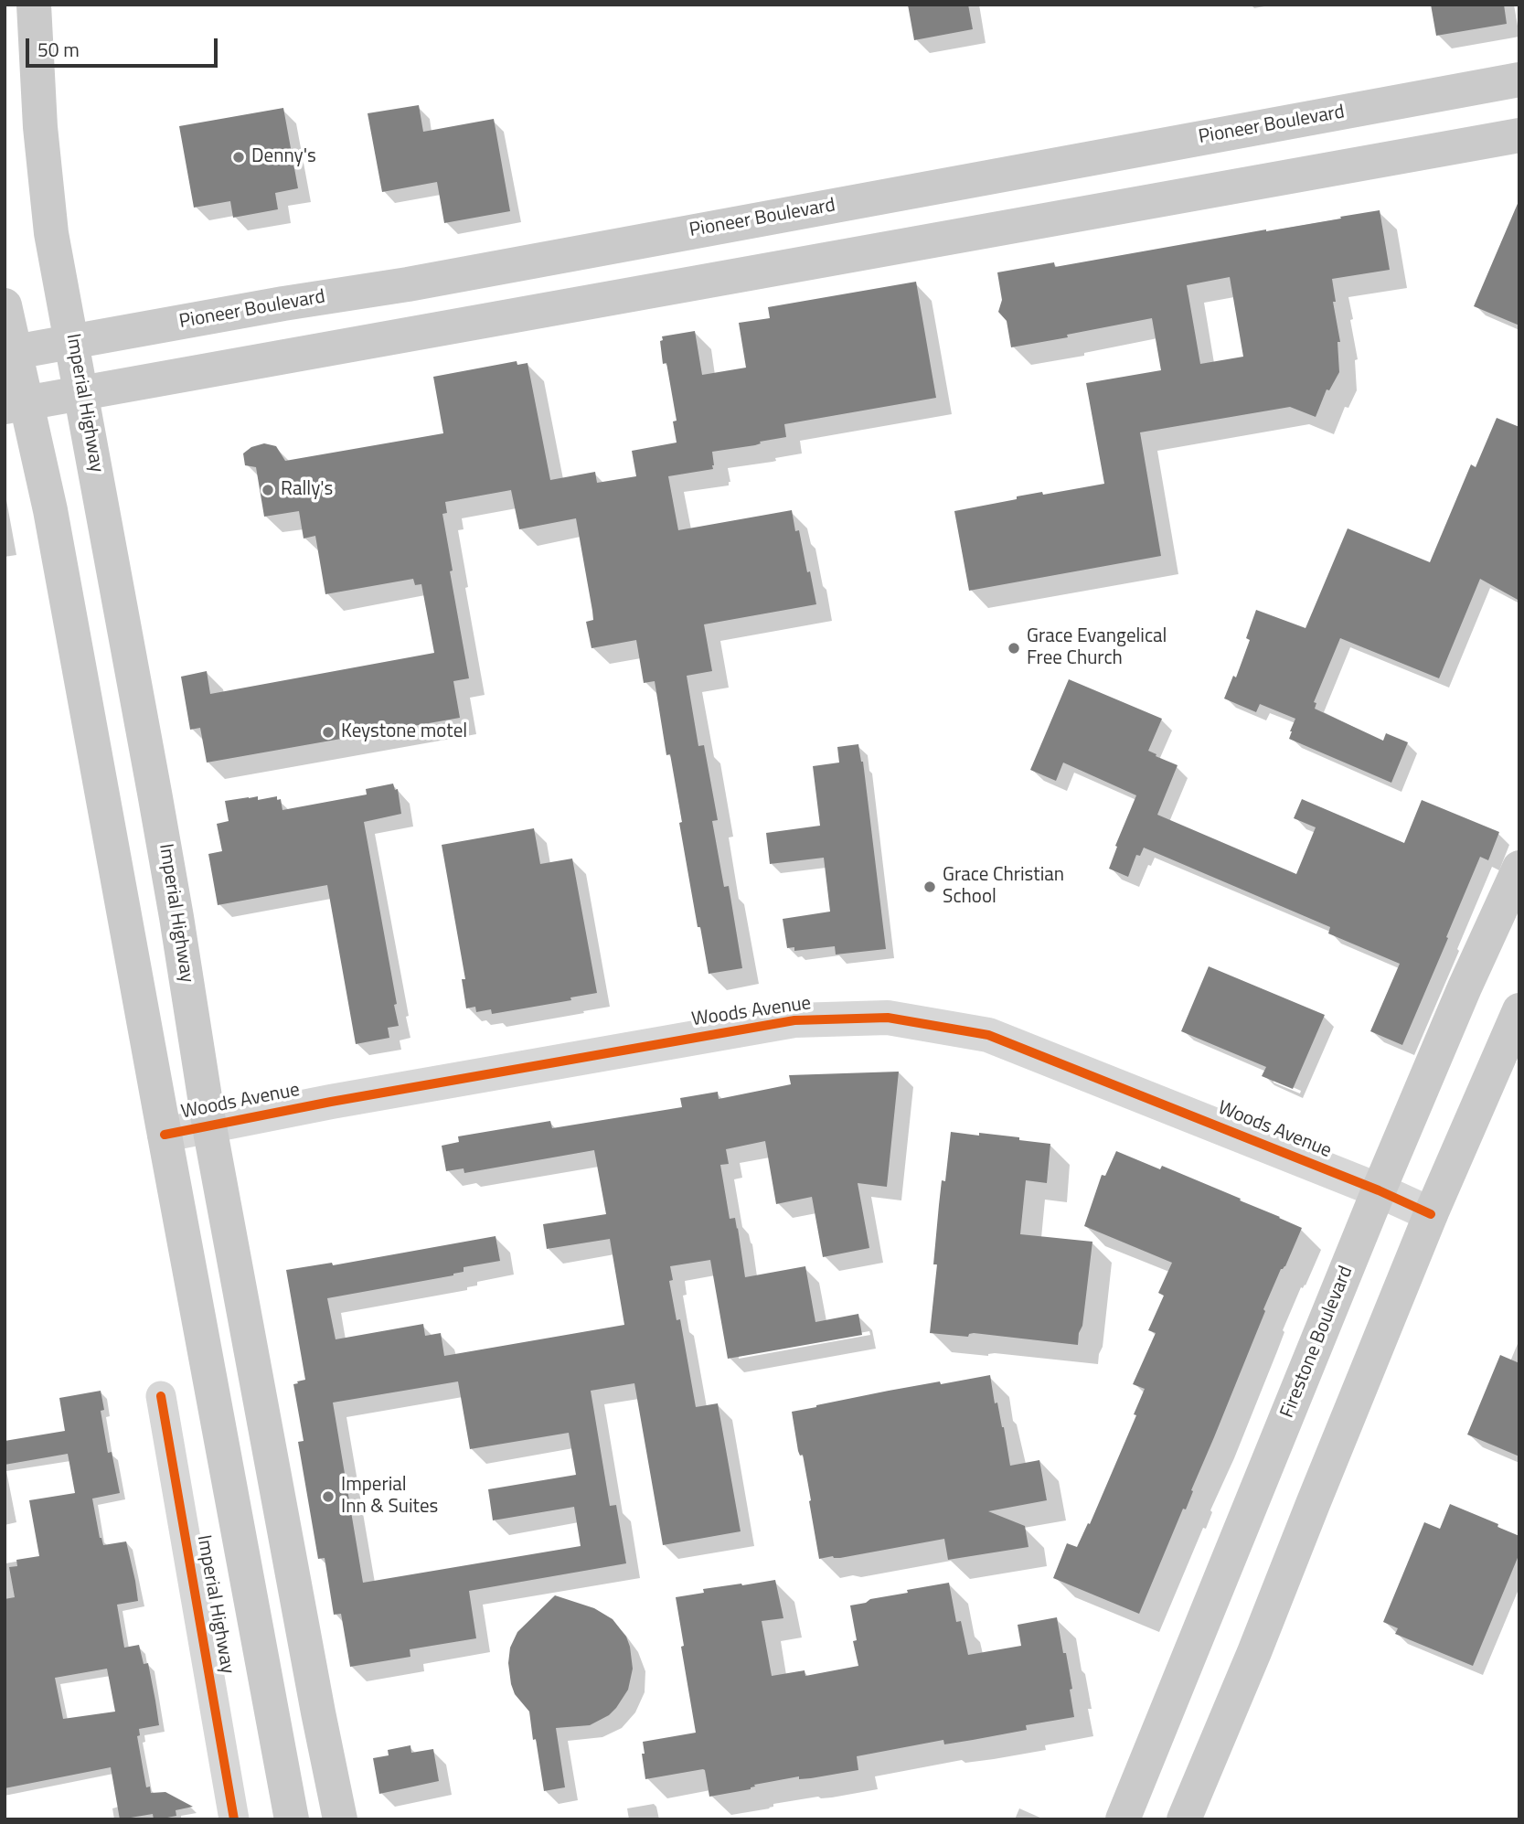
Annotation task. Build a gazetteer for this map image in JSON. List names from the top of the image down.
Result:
{
  "streets": {
    "main road": ["Pioneer Boulevard", "Imperial Highway", "Firestone Boulevard"],
    "street": ["Woods Avenue"]
  },
  "crossings": [
    ["Pioneer Boulevard", "Imperial Highway"],
    ["Imperial Highway", "Woods Avenue"],
    ["Woods Avenue", "Firestone Boulevard"]
  ],
  "places": [
    "Denny's",
    "Rally's",
    "Grace Evangelical Free Church",
    "Keystone motel",
    "Grace Christian School",
    "Imperial Inn & Suites"
  ],
  "scale_bar": "50 m"
}
